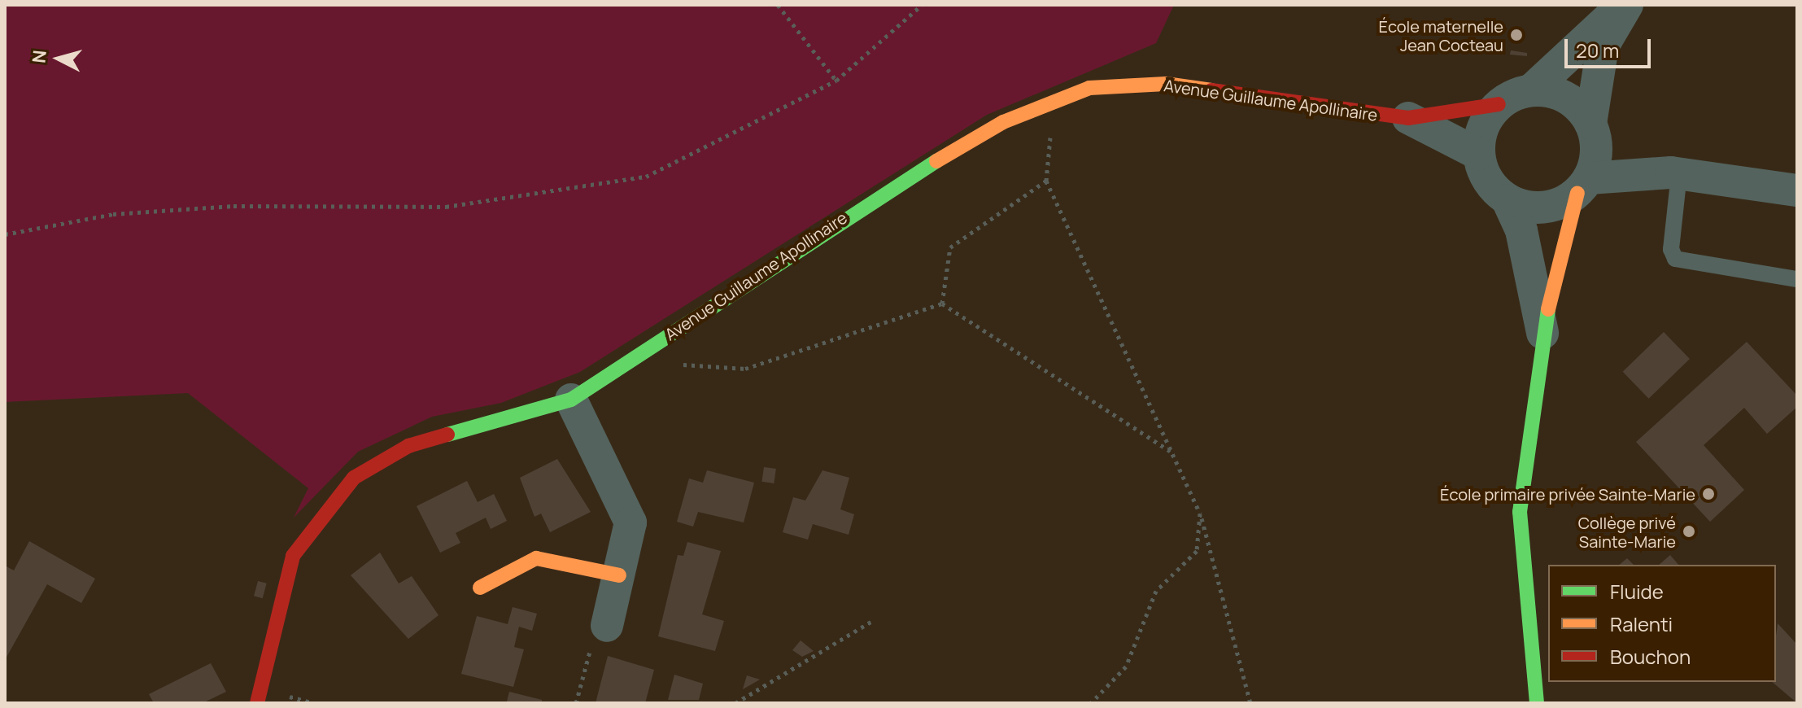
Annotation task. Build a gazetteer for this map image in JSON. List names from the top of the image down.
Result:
{
  "streets": {
    "street": ["Avenue Guillaume Apollinaire"]
  },
  "places": ["École maternelle Jean Cocteau", "École primaire privée Sainte-Marie", "Collège privé Sainte-Marie"],
  "legend": ["Fluide", "Ralenti", "Bouchon"],
  "scale_bar": "20 m",
  "north": "left"
}
